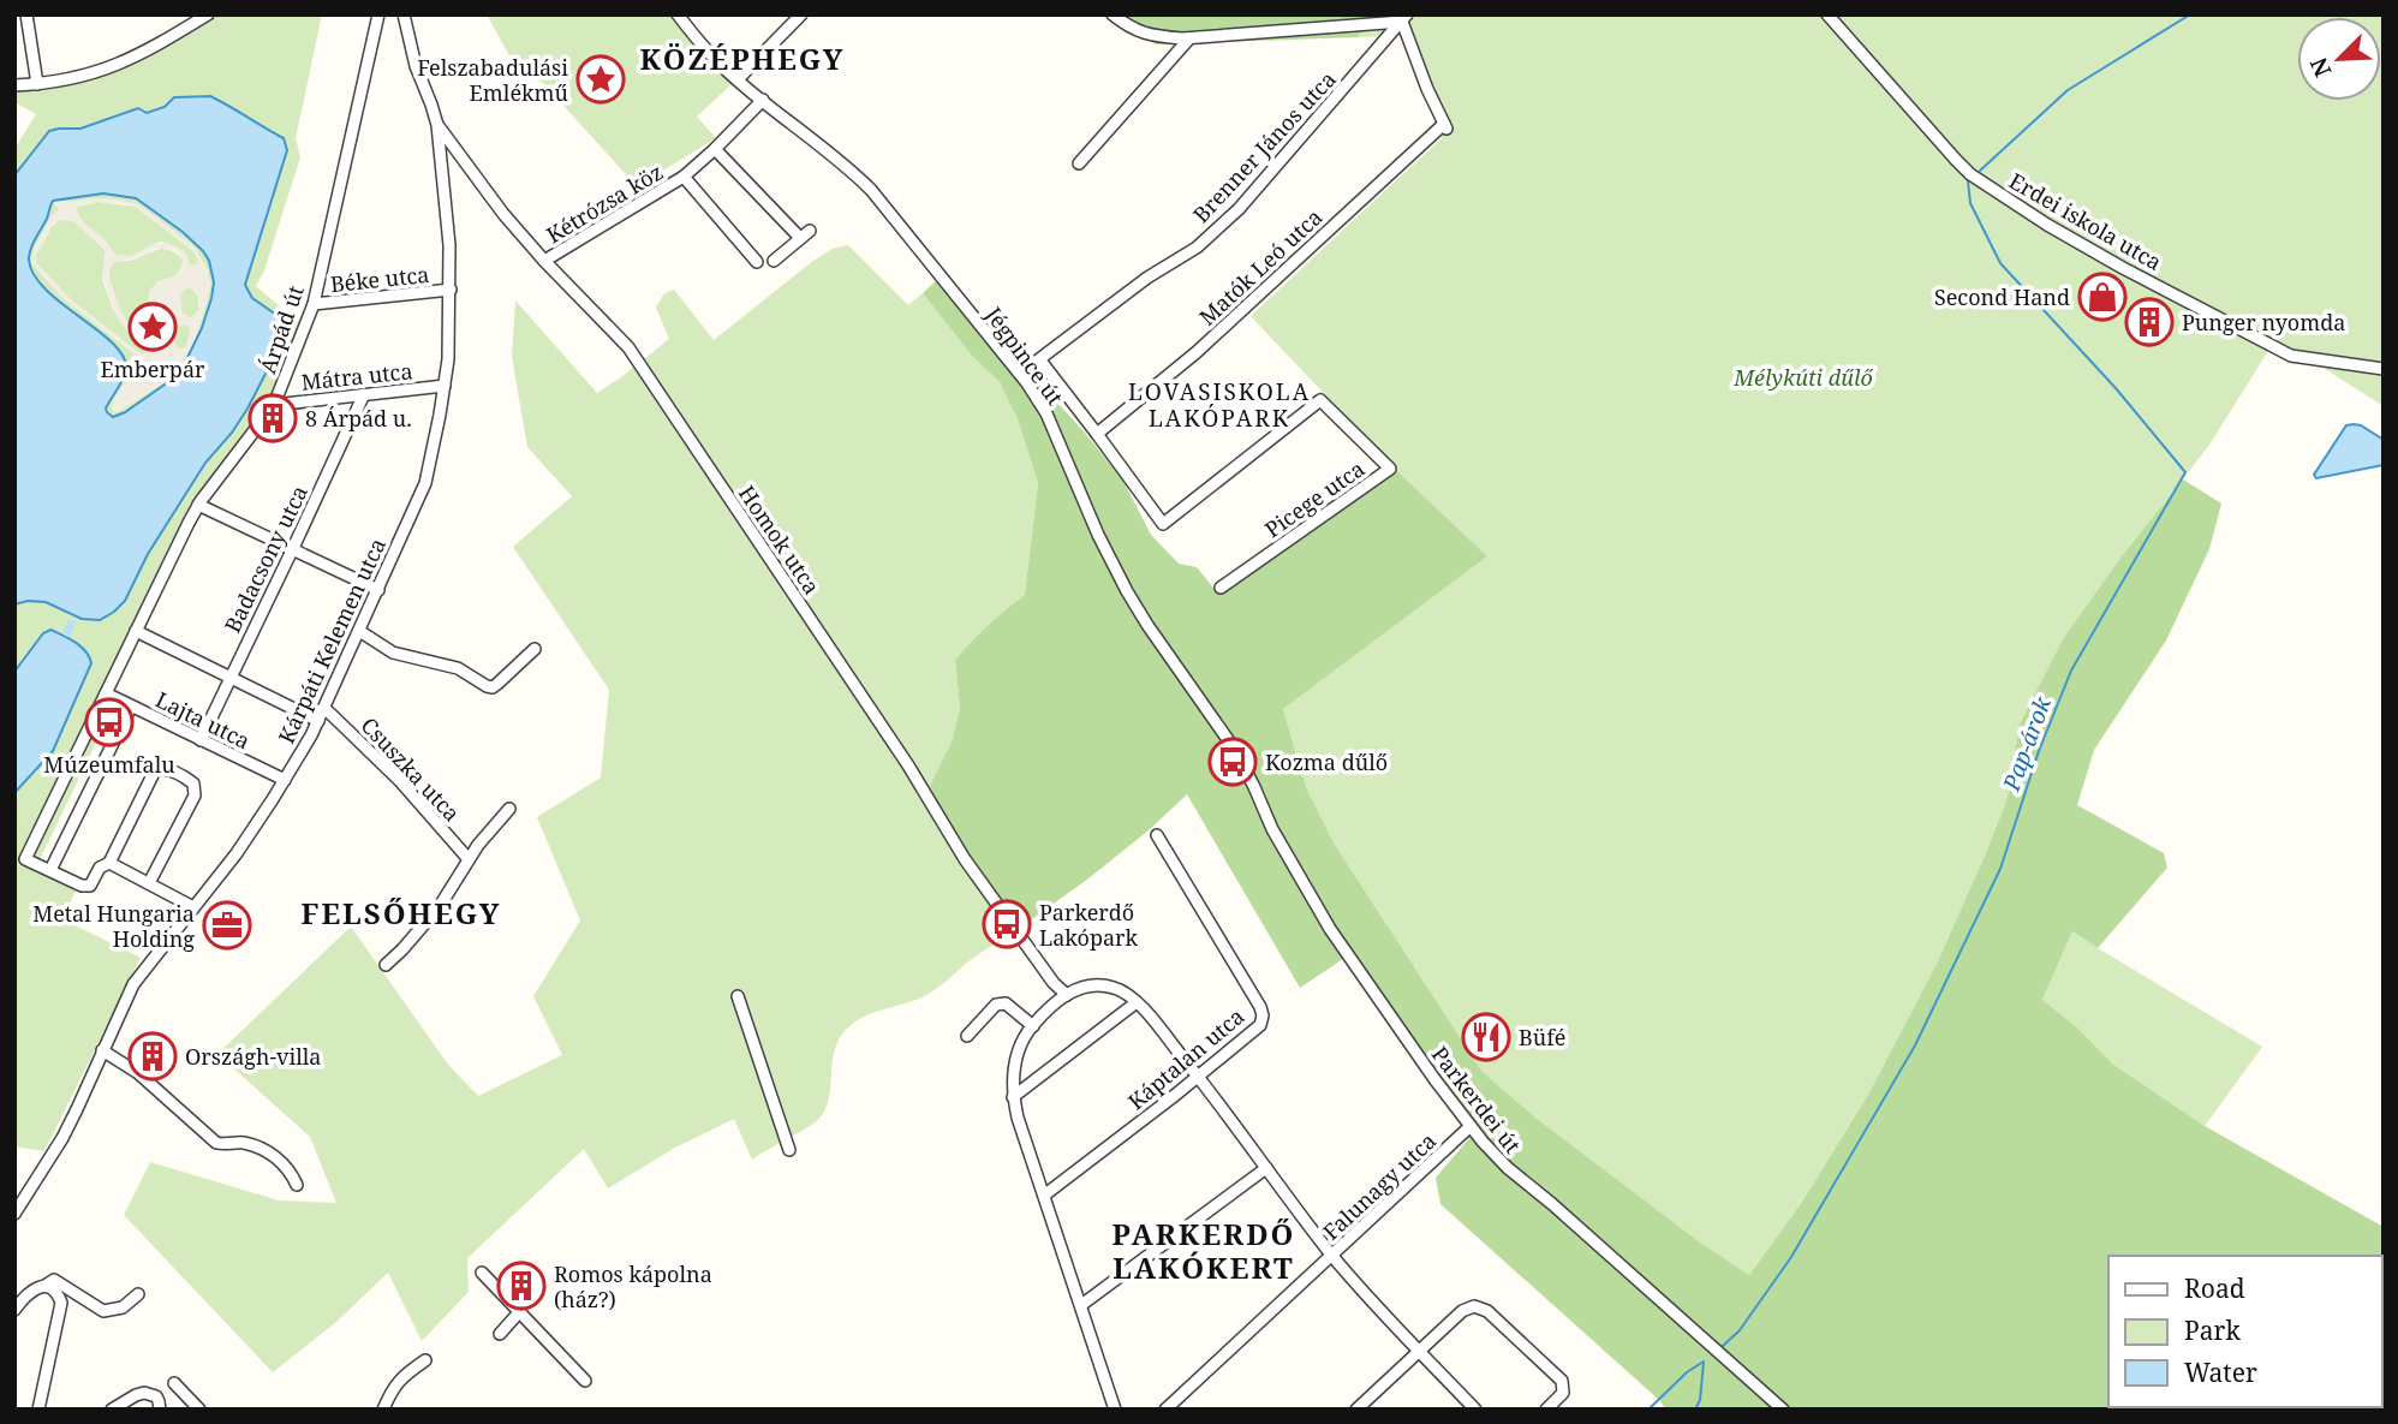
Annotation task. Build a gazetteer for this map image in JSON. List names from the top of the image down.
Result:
{
  "streets": {
    "street": [
      "Brenner János utca",
      "Kétrózsa köz",
      "Erdei iskola utca",
      "Matók Leó utca",
      "Béke utca",
      "Árpád út",
      "Jégpince út",
      "Mátra utca",
      "Picege utca",
      "Homok utca",
      "Badacsony utca",
      "Kárpáti Kelemen utca",
      "Lajta utca",
      "Csuszka utca",
      "Káptalan utca",
      "Parkerdei út",
      "Falunagy utca"
    ]
  },
  "crossings": [
    ["Brenner János utca", "Matók Leó utca"],
    ["Brenner János utca", "Jégpince út"],
    ["Kétrózsa köz", "Jégpince út"],
    ["Kétrózsa köz", "Homok utca"],
    ["Matók Leó utca", "Picege utca"],
    ["Béke utca", "Árpád út"],
    ["Béke utca", "Kárpáti Kelemen utca"],
    ["Árpád út", "Mátra utca"],
    ["Árpád út", "Lajta utca"],
    ["Jégpince út", "Parkerdei út"],
    ["Mátra utca", "Badacsony utca"],
    ["Mátra utca", "Kárpáti Kelemen utca"],
    ["Homok utca", "Kárpáti Kelemen utca"],
    ["Badacsony utca", "Lajta utca"],
    ["Kárpáti Kelemen utca", "Lajta utca"],
    ["Kárpáti Kelemen utca", "Csuszka utca"],
    ["Parkerdei út", "Falunagy utca"]
  ],
  "districts": [
    "KÖZÉPHEGY",
    "LOVASISKOLA LAKÓPARK",
    "FELSŐHEGY",
    "PARKERDŐ LAKÓKERT"
  ],
  "water": ["Pap-árok"],
  "parks": ["Mélykúti dűlő"],
  "places": {
    "place": ["Felszabadulási Emlékmű", "Emberpár"],
    "shop": ["Second Hand"],
    "building": [
      "Punger nyomda",
      "8 Árpád u.",
      "Országh-villa",
      "Romos kápolna (ház?)"
    ],
    "bus stop": ["Múzeumfalu", "Kozma dűlő", "Parkerdő Lakópark"],
    "office": ["Metal Hungaria Holding"],
    "restaurant": ["Büfé"]
  },
  "legend": ["Road", "Park", "Water"],
  "north": "bottom left"
}
